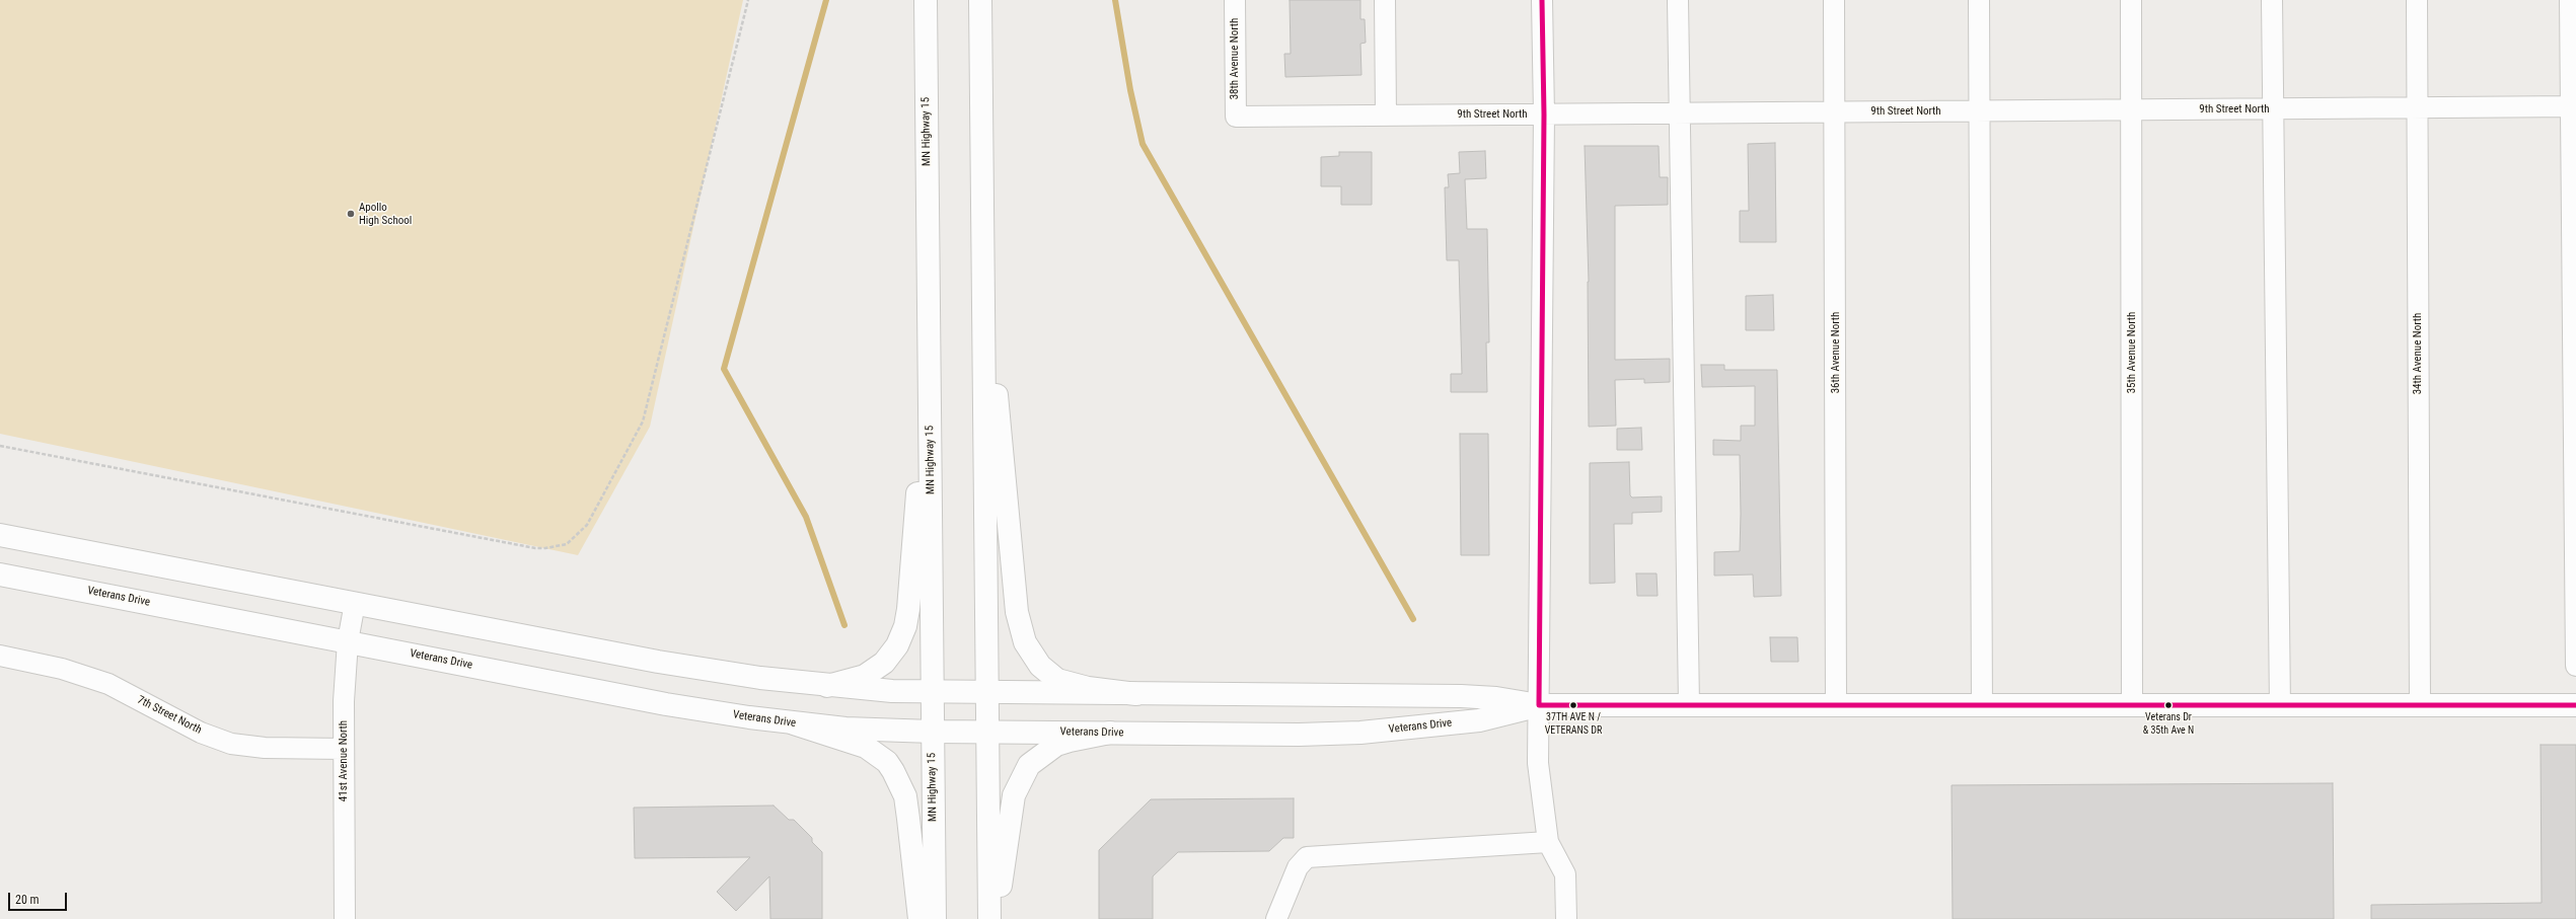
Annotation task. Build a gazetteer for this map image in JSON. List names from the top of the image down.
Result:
{
  "streets": {
    "main road": ["MN Highway 15", "Veterans Drive"],
    "street": [
      "38th Avenue North",
      "9th Street North",
      "36th Avenue North",
      "35th Avenue North",
      "34th Avenue North",
      "7th Street North",
      "41st Avenue North"
    ]
  },
  "crossings": [
    ["38th Avenue North", "9th Street North"],
    ["9th Street North", "36th Avenue North"],
    ["9th Street North", "35th Avenue North"],
    ["9th Street North", "34th Avenue North"],
    ["MN Highway 15", "Veterans Drive"],
    ["36th Avenue North", "Veterans Drive"],
    ["35th Avenue North", "Veterans Drive"],
    ["34th Avenue North", "Veterans Drive"],
    ["Veterans Drive", "41st Avenue North"],
    ["7th Street North", "41st Avenue North"]
  ],
  "places": ["Apollo High School", "37TH AVE N / VETERANS DR", "Veterans Dr & 35th Ave N"],
  "scale_bar": "20 m"
}
